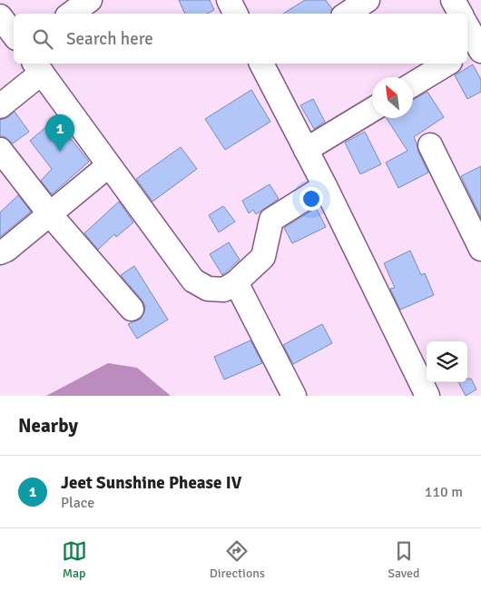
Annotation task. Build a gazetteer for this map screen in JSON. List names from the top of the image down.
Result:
{
  "north": "top left",
  "page": {
    "search": "Search here",
    "pins": "1",
    "heading": "Nearby",
    "list": [
      {
        "mark": "1",
        "name": "Jeet Sunshine Phease IV",
        "note": "Place",
        "value": "110 m"
      }
    ],
    "nav": ["Map", "Directions", "Saved"]
  }
}
